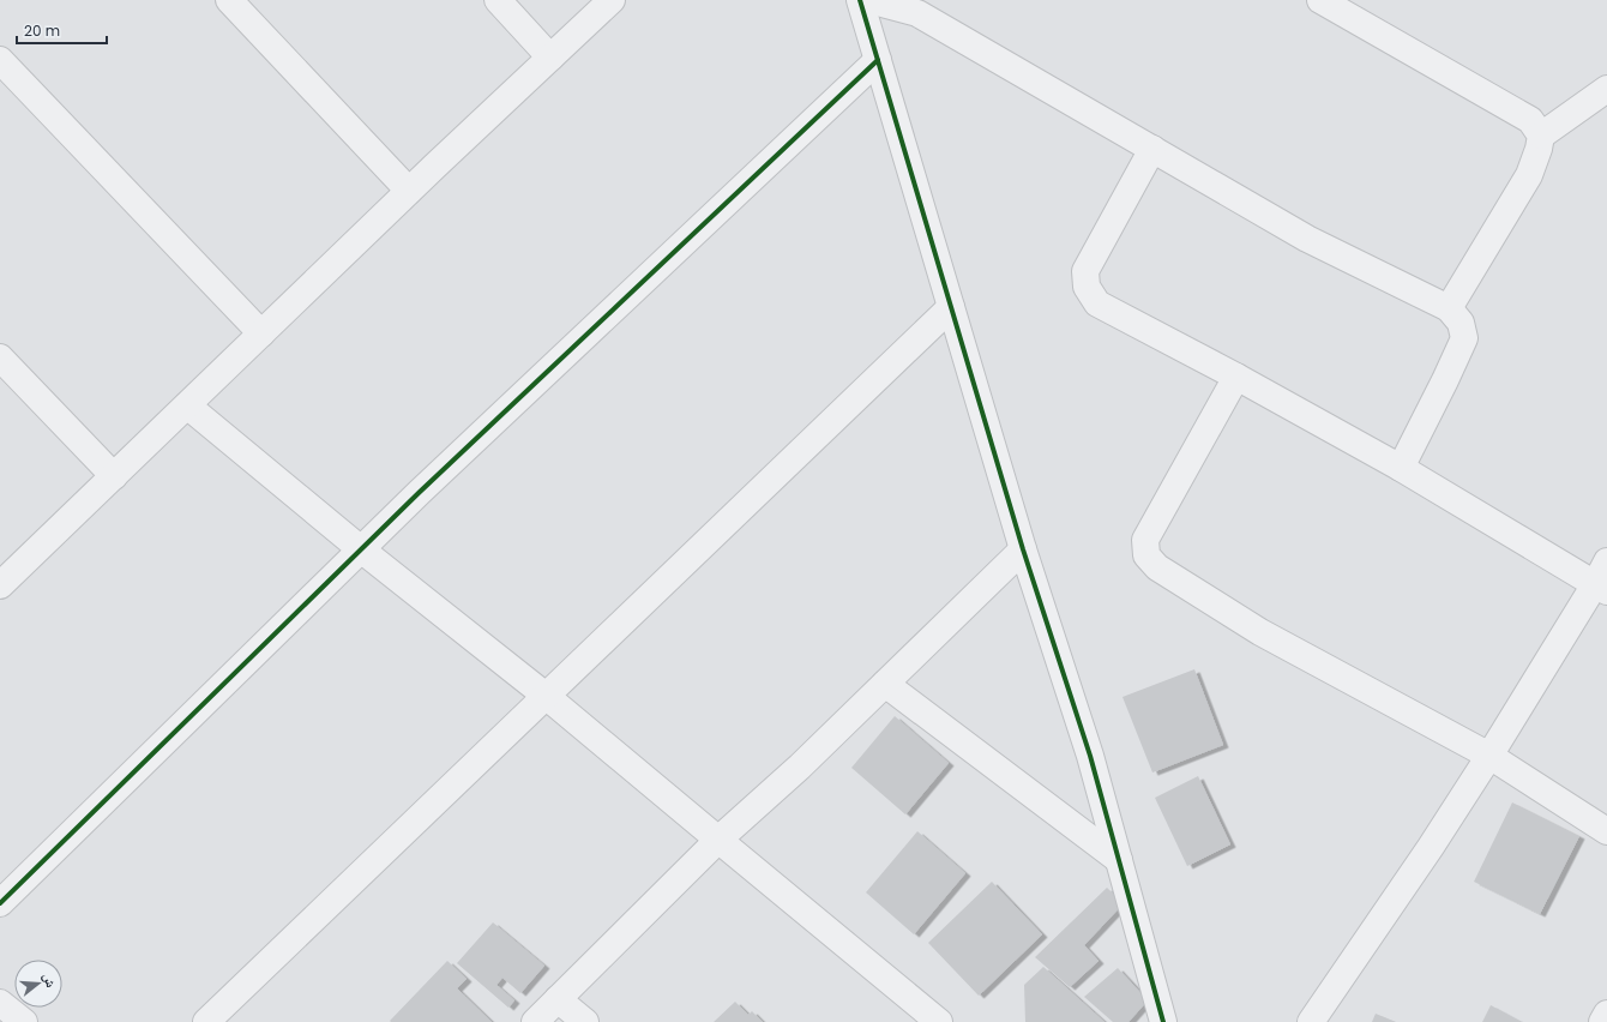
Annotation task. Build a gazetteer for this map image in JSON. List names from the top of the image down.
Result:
{
  "scale_bar": "20 m",
  "north": "right"
}
